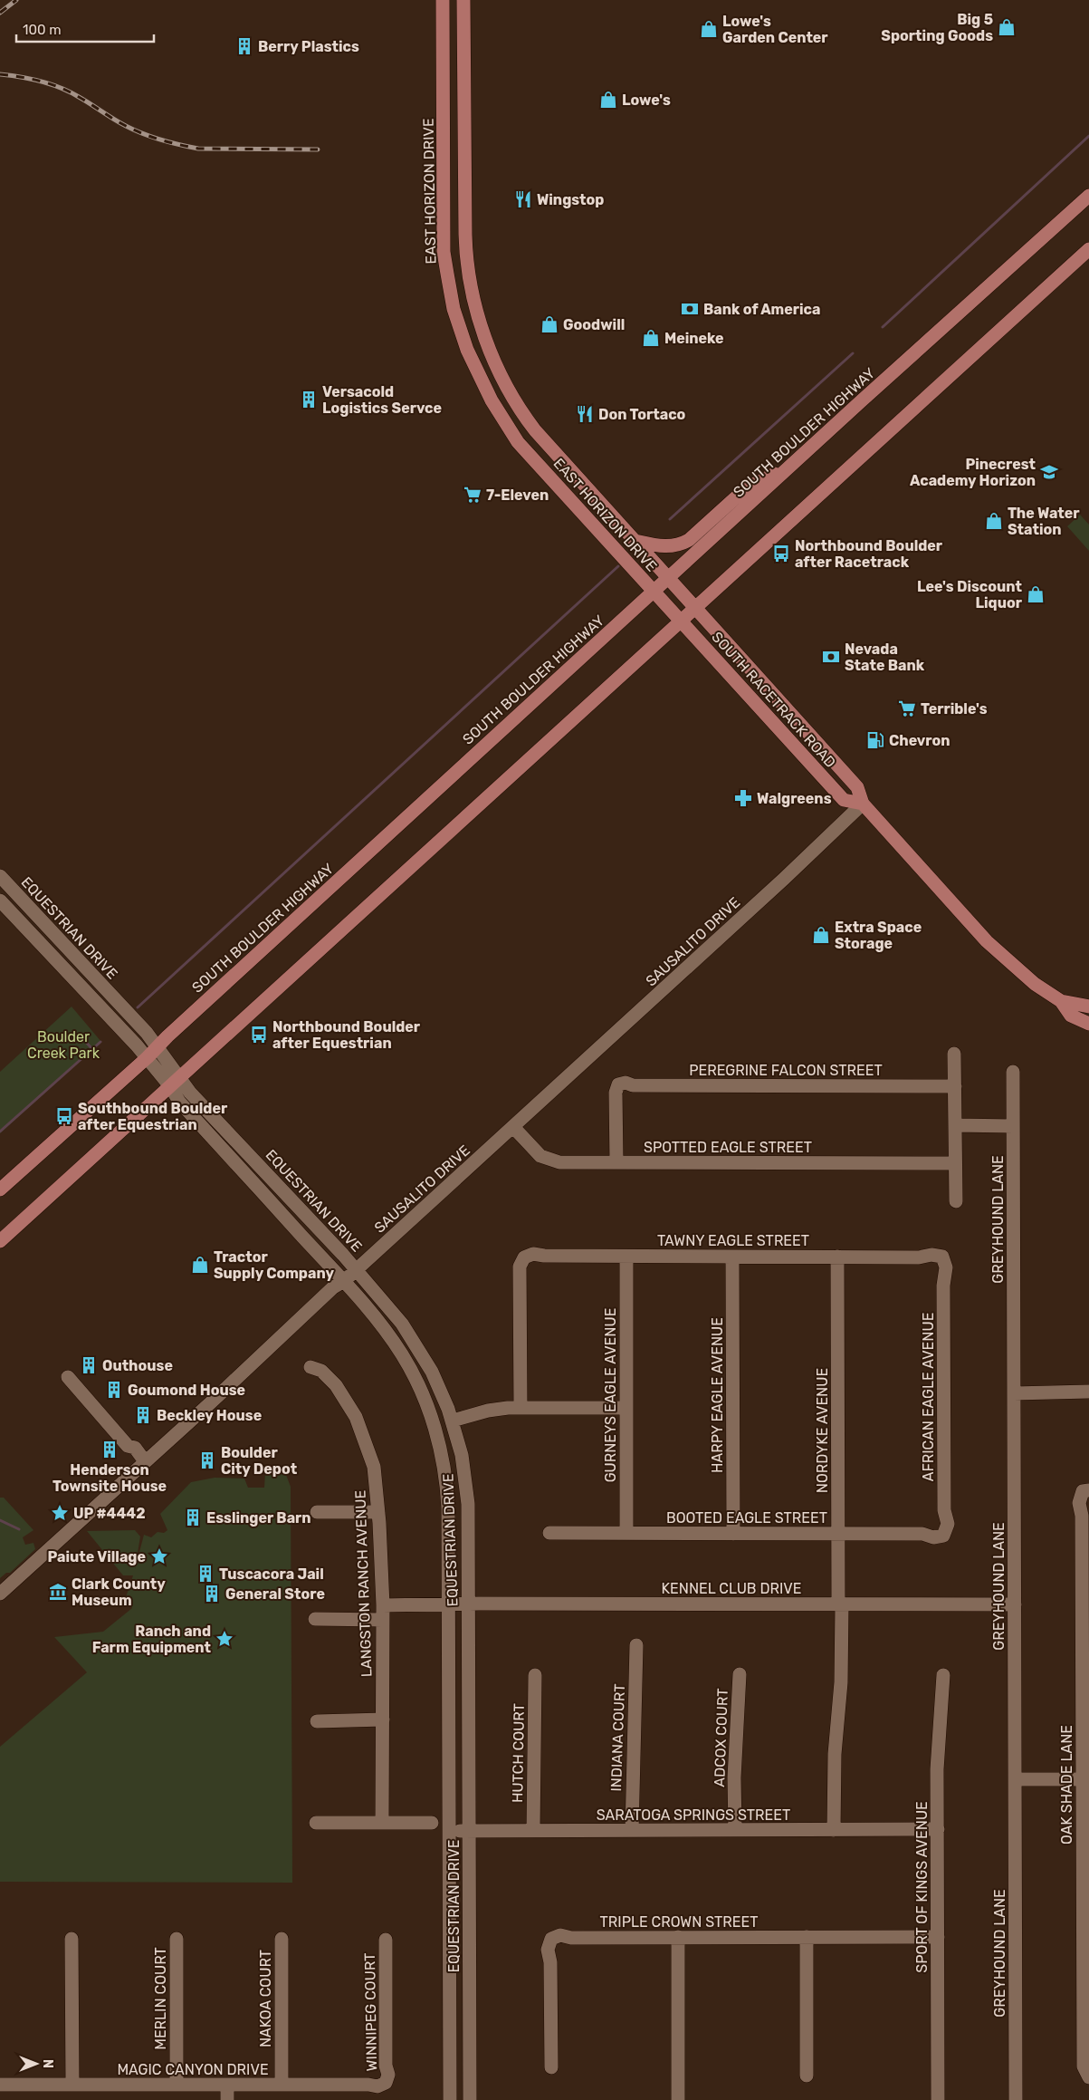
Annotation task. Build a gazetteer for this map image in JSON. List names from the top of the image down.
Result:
{
  "streets": {
    "main road": ["EAST HORIZON DRIVE", "SOUTH BOULDER HIGHWAY", "SOUTH RACETRACK ROAD"],
    "street": [
      "EQUESTRIAN DRIVE",
      "SAUSALITO DRIVE",
      "PEREGRINE FALCON STREET",
      "SPOTTED EAGLE STREET",
      "GREYHOUND LANE",
      "TAWNY EAGLE STREET",
      "GURNEYS EAGLE AVENUE",
      "HARPY EAGLE AVENUE",
      "AFRICAN EAGLE AVENUE",
      "NORDYKE AVENUE",
      "BOOTED EAGLE STREET",
      "LANGSTON RANCH AVENUE",
      "KENNEL CLUB DRIVE",
      "INDIANA COURT",
      "ADCOX COURT",
      "HUTCH COURT",
      "OAK SHADE LANE",
      "SARATOGA SPRINGS STREET",
      "SPORT OF KINGS AVENUE",
      "TRIPLE CROWN STREET",
      "MERLIN COURT",
      "NAKOA COURT",
      "WINNIPEG COURT",
      "MAGIC CANYON DRIVE"
    ]
  },
  "crossings": [
    ["EAST HORIZON DRIVE", "SOUTH BOULDER HIGHWAY"],
    ["EAST HORIZON DRIVE", "SOUTH RACETRACK ROAD"],
    ["SOUTH BOULDER HIGHWAY", "EQUESTRIAN DRIVE"],
    ["SOUTH RACETRACK ROAD", "SAUSALITO DRIVE"],
    ["EQUESTRIAN DRIVE", "SAUSALITO DRIVE"],
    ["EQUESTRIAN DRIVE", "KENNEL CLUB DRIVE"],
    ["EQUESTRIAN DRIVE", "SARATOGA SPRINGS STREET"],
    ["SAUSALITO DRIVE", "SPOTTED EAGLE STREET"],
    ["PEREGRINE FALCON STREET", "SPOTTED EAGLE STREET"],
    ["GREYHOUND LANE", "KENNEL CLUB DRIVE"],
    ["TAWNY EAGLE STREET", "GURNEYS EAGLE AVENUE"],
    ["TAWNY EAGLE STREET", "HARPY EAGLE AVENUE"],
    ["TAWNY EAGLE STREET", "AFRICAN EAGLE AVENUE"],
    ["TAWNY EAGLE STREET", "NORDYKE AVENUE"],
    ["GURNEYS EAGLE AVENUE", "BOOTED EAGLE STREET"],
    ["HARPY EAGLE AVENUE", "BOOTED EAGLE STREET"],
    ["AFRICAN EAGLE AVENUE", "BOOTED EAGLE STREET"],
    ["NORDYKE AVENUE", "BOOTED EAGLE STREET"],
    ["NORDYKE AVENUE", "KENNEL CLUB DRIVE"],
    ["NORDYKE AVENUE", "SARATOGA SPRINGS STREET"],
    ["LANGSTON RANCH AVENUE", "KENNEL CLUB DRIVE"],
    ["INDIANA COURT", "SARATOGA SPRINGS STREET"],
    ["ADCOX COURT", "SARATOGA SPRINGS STREET"],
    ["HUTCH COURT", "SARATOGA SPRINGS STREET"],
    ["SARATOGA SPRINGS STREET", "SPORT OF KINGS AVENUE"],
    ["SPORT OF KINGS AVENUE", "TRIPLE CROWN STREET"],
    ["MERLIN COURT", "MAGIC CANYON DRIVE"],
    ["NAKOA COURT", "MAGIC CANYON DRIVE"],
    ["WINNIPEG COURT", "MAGIC CANYON DRIVE"]
  ],
  "parks": ["Boulder Creek Park"],
  "places": {
    "shop": [
      "Big 5 Sporting Goods",
      "Lowe's Garden Center",
      "Lowe's",
      "Goodwill",
      "Meineke",
      "The Water Station",
      "Lee's Discount Liquor",
      "Extra Space Storage",
      "Tractor Supply Company"
    ],
    "building": [
      "Berry Plastics",
      "Versacold Logistics Servce",
      "Outhouse",
      "Goumond House",
      "Beckley House",
      "Henderson Townsite House",
      "Boulder City Depot",
      "Esslinger Barn",
      "Tuscacora Jail",
      "General Store"
    ],
    "restaurant": ["Wingstop", "Don Tortaco"],
    "bank": ["Bank of America", "Nevada State Bank"],
    "school or university": ["Pinecrest Academy Horizon"],
    "supermarket": ["7-Eleven", "Terrible's"],
    "bus stop": ["Northbound Boulder after Racetrack", "Northbound Boulder after Equestrian", "Southbound Boulder after Equestrian"],
    "fuel station": ["Chevron"],
    "pharmacy": ["Walgreens"],
    "place": ["UP #4442", "Paiute Village", "Ranch and Farm Equipment"],
    "museum": ["Clark County Museum"]
  },
  "scale_bar": "100 m",
  "north": "right"
}
